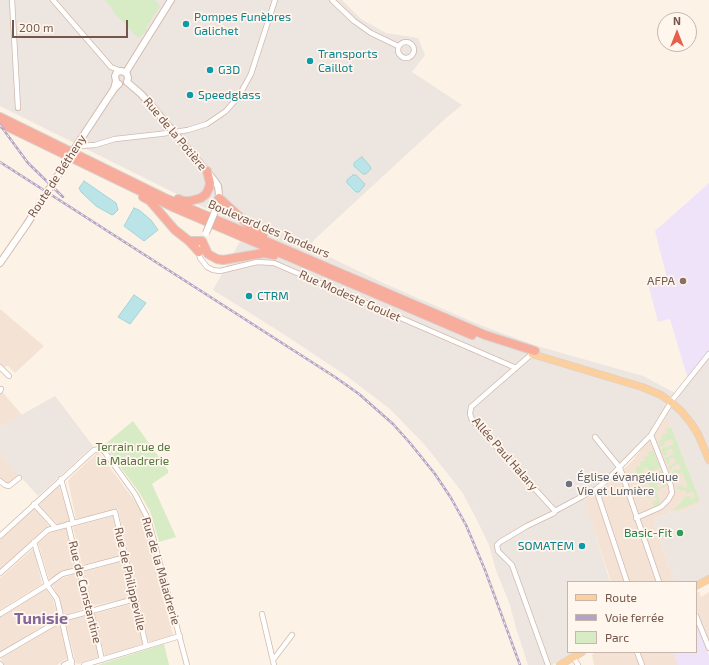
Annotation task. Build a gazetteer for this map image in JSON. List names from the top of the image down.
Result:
{
  "streets": {
    "highway": ["Boulevard des Tondeurs"],
    "main road": ["Rue de la Potière", "Route de Bétheny"],
    "street": [
      "Rue Modeste Goulet",
      "Allée Paul Halary",
      "Rue de la Maladrerie",
      "Rue de Philippeville",
      "Rue de Constantine"
    ]
  },
  "crossings": [
    ["Rue de la Potière", "Route de Bétheny"],
    ["Boulevard des Tondeurs", "Allée Paul Halary"],
    ["Rue Modeste Goulet", "Allée Paul Halary"],
    ["Rue de la Maladrerie", "Rue de Constantine"],
    ["Rue de Philippeville", "Rue de Constantine"]
  ],
  "districts": ["Tunisie"],
  "parks": ["Terrain rue de la Maladrerie"],
  "places": [
    "Pompes Funèbres Galichet",
    "Transports Caillot",
    "G3D",
    "Speedglass",
    "AFPA",
    "CTRM",
    "Église évangélique Vie et Lumière",
    "Basic-Fit",
    "SOMATEM"
  ],
  "legend": ["Route", "Voie ferrée", "Parc"],
  "scale_bar": "200 m",
  "north": "top"
}
